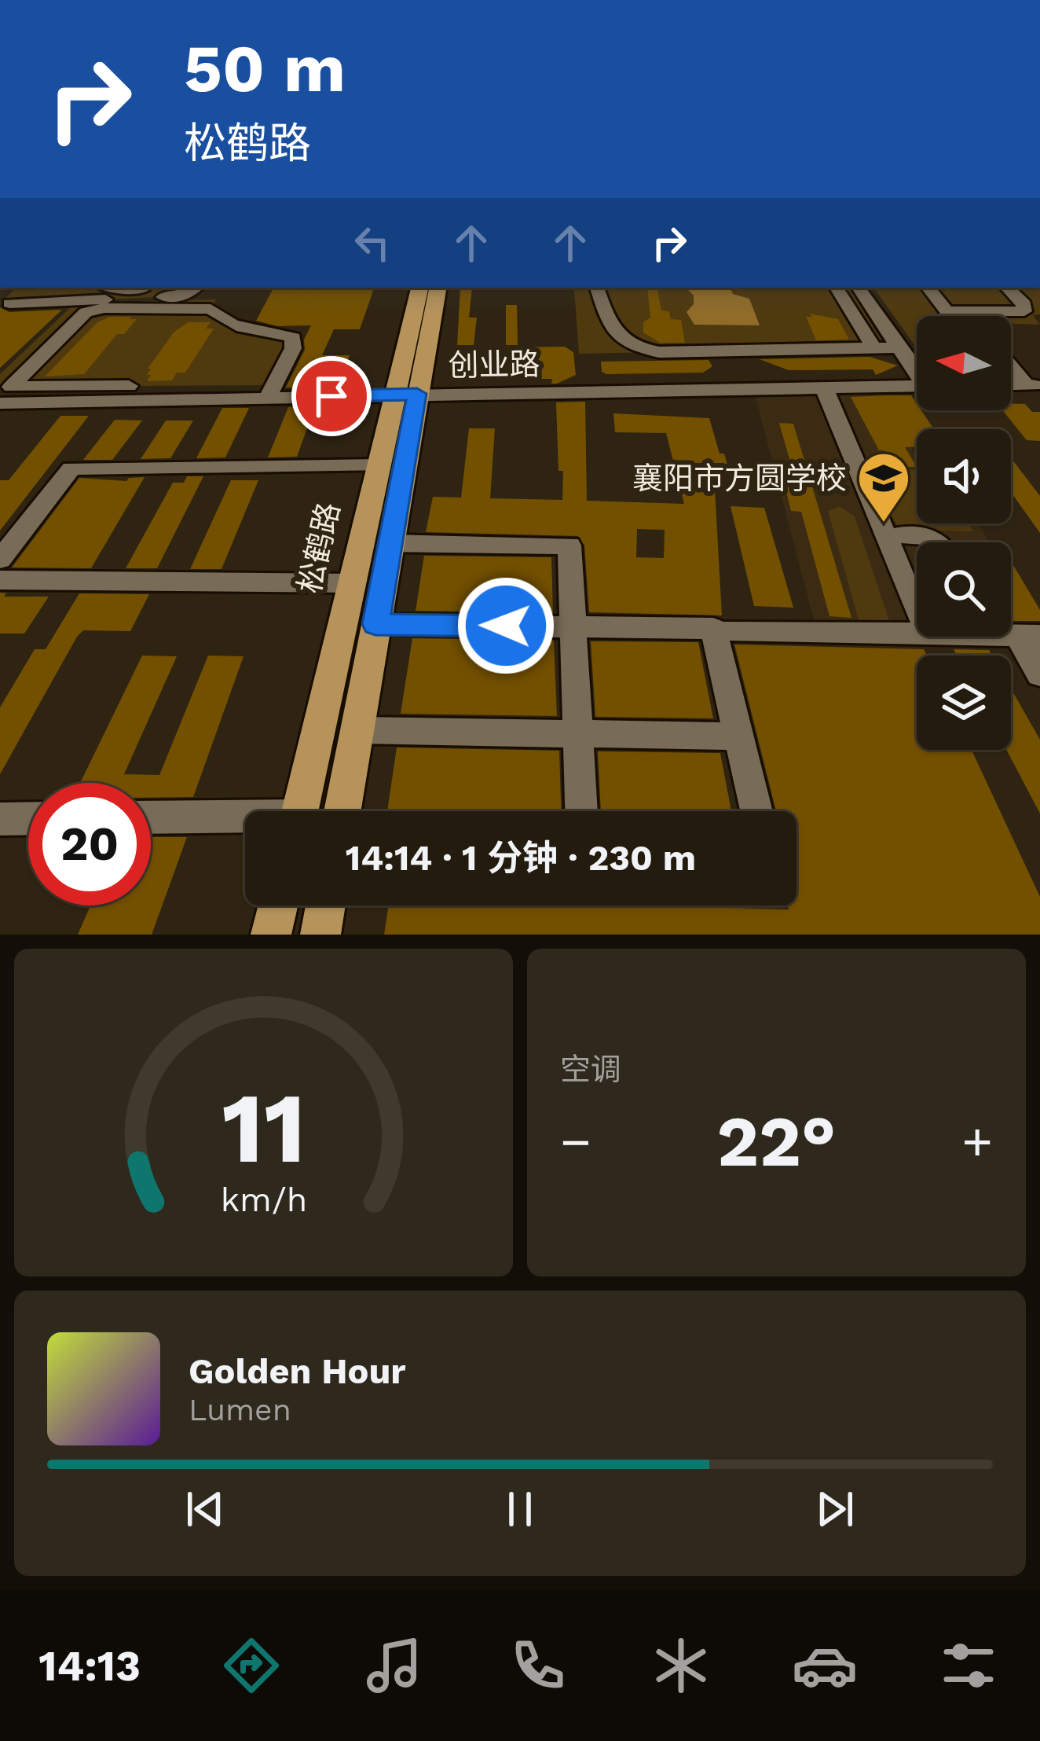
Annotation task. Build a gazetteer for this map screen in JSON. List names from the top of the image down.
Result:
{
  "streets": {
    "main road": ["松鹤路"],
    "street": ["创业路"]
  },
  "crossings": [
    ["创业路", "松鹤路"]
  ],
  "places": {
    "school or university": ["襄阳市方圆学校"]
  },
  "north": "left",
  "page": {
    "turn": ["50 m", "松鹤路"],
    "limit": "20",
    "trip": "14:14 · 1 分钟 · 230 m",
    "tile": "空调",
    "heat": ["−", "22°", "+"],
    "song": ["Golden Hour", "Lumen"],
    "tabs": "14:13",
    "gauge": ["11", "km/h"]
  }
}
